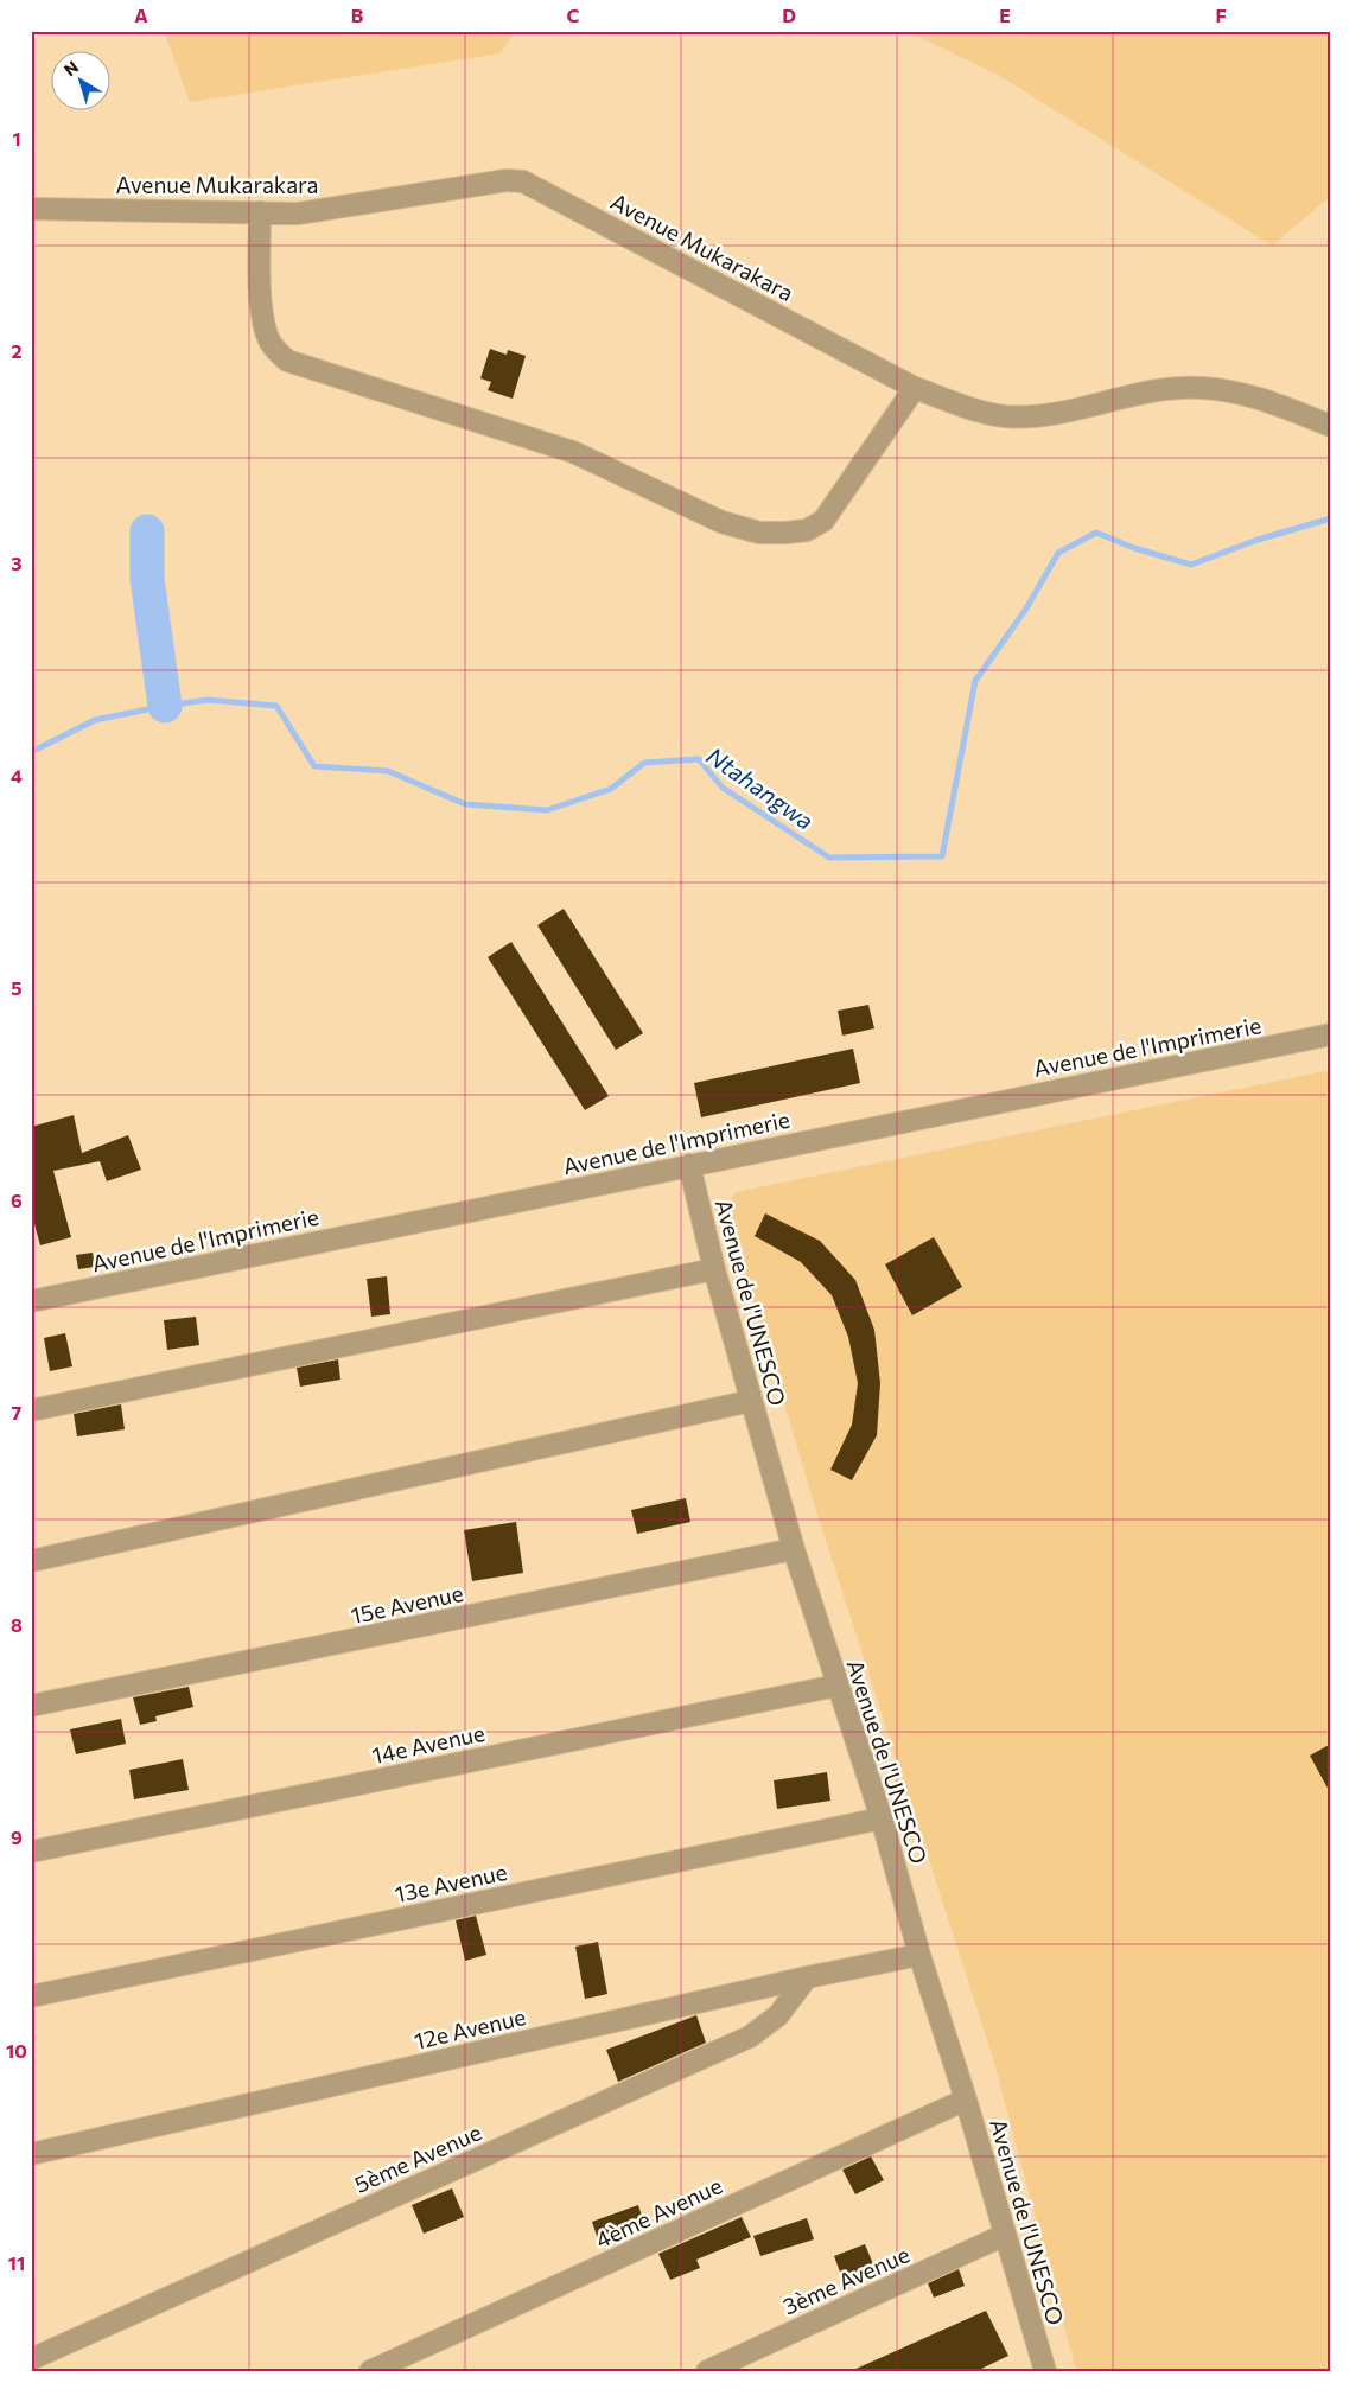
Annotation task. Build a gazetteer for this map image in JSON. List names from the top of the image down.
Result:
{
  "streets": {
    "street": [
      "Avenue Mukarakara",
      "Avenue de l'Imprimerie",
      "Avenue de l'UNESCO",
      "15e Avenue",
      "14e Avenue",
      "13e Avenue",
      "12e Avenue",
      "5ème Avenue",
      "4ème Avenue",
      "3ème Avenue"
    ]
  },
  "crossings": [
    ["Avenue de l'Imprimerie", "Avenue de l'UNESCO"],
    ["Avenue de l'UNESCO", "15e Avenue"],
    ["Avenue de l'UNESCO", "14e Avenue"],
    ["Avenue de l'UNESCO", "13e Avenue"],
    ["Avenue de l'UNESCO", "12e Avenue"],
    ["Avenue de l'UNESCO", "4ème Avenue"],
    ["Avenue de l'UNESCO", "3ème Avenue"],
    ["12e Avenue", "5ème Avenue"]
  ],
  "water": ["Ntahangwa"],
  "north": "top left",
  "grid": {
    "columns": [
      "A",
      "B",
      "C",
      "D",
      "E",
      "F"
    ],
    "rows": [
      "1",
      "2",
      "3",
      "4",
      "5",
      "6",
      "7",
      "8",
      "9",
      "10",
      "11"
    ]
  }
}
